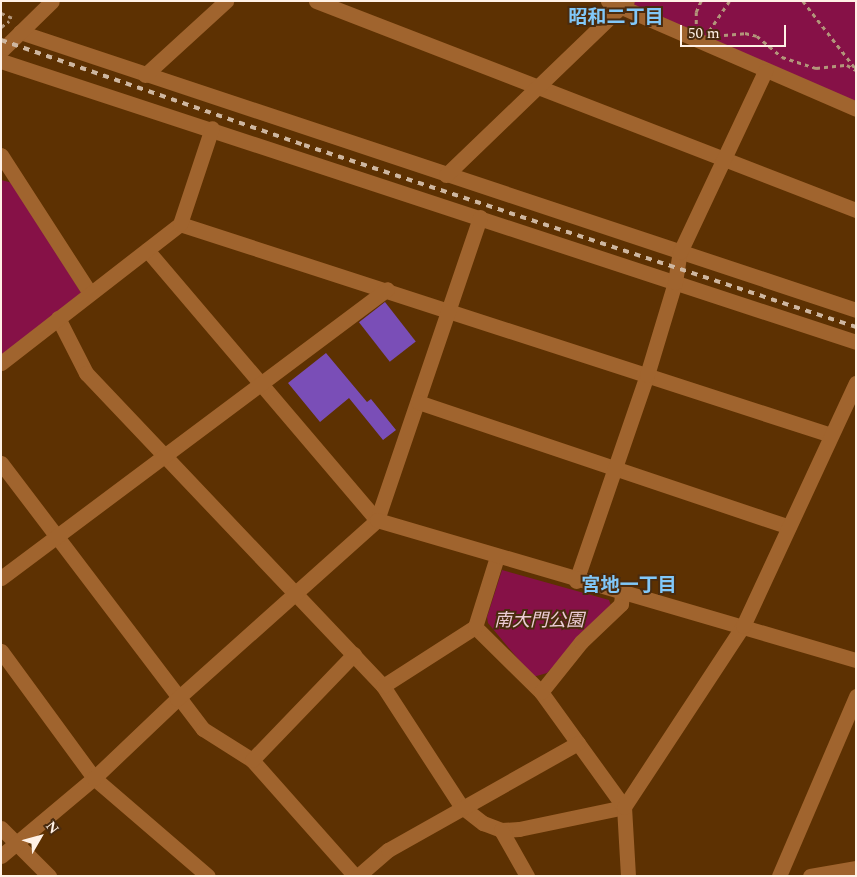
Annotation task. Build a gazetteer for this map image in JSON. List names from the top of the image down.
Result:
{
  "districts": ["昭和二丁目", "宮地一丁目"],
  "parks": ["南大門公園"],
  "scale_bar": "50 m",
  "north": "top right"
}
